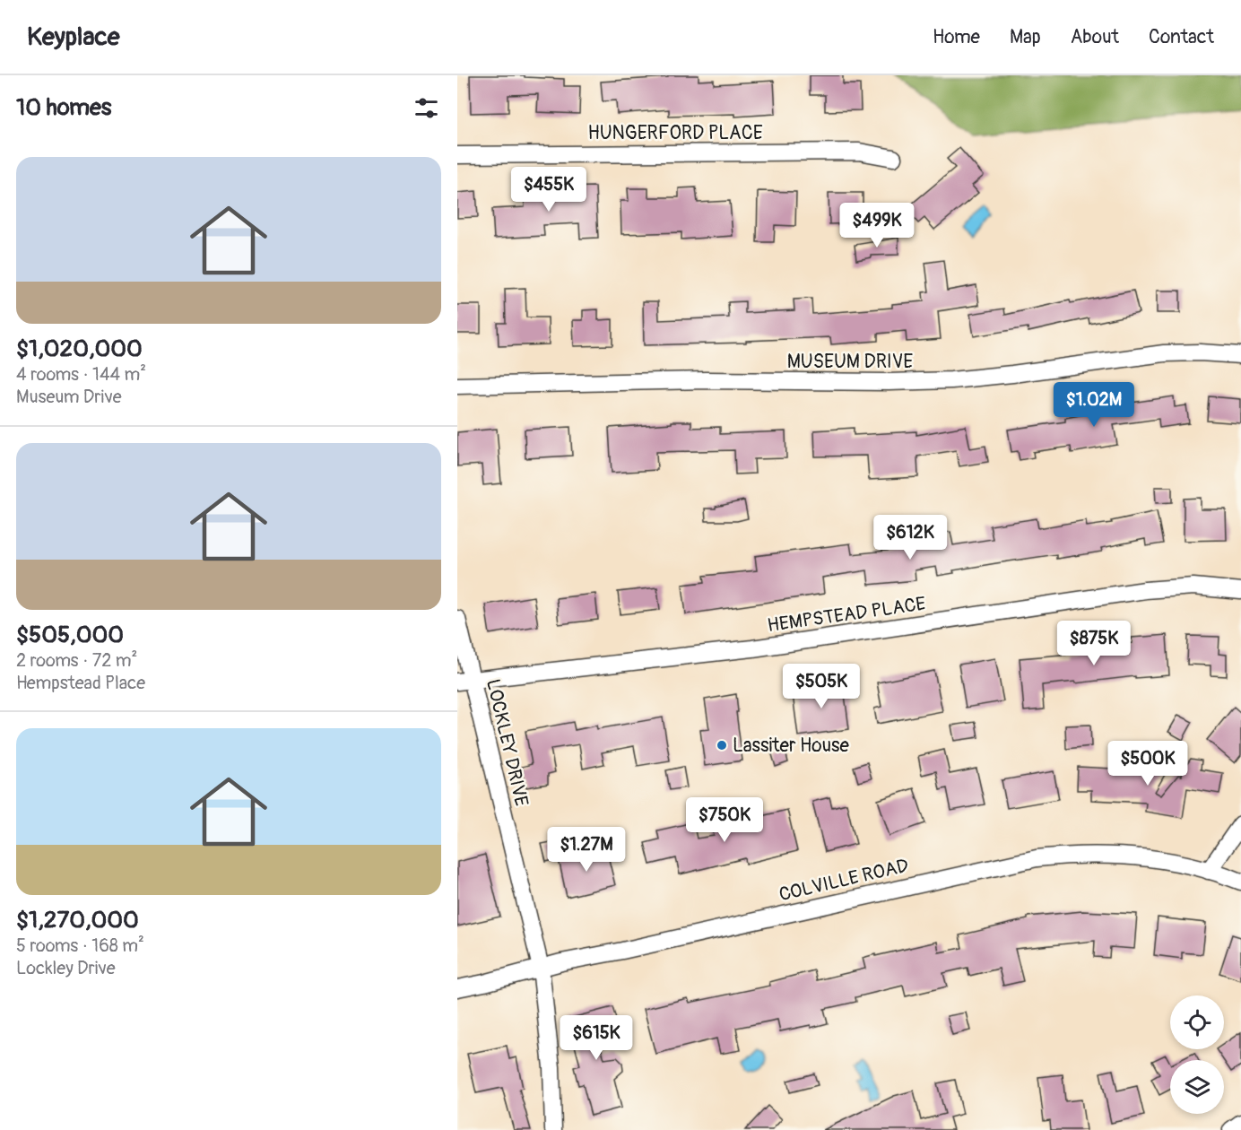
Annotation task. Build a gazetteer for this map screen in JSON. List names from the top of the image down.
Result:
{
  "streets": {
    "street": [
      "HUNGERFORD PLACE",
      "MUSEUM DRIVE",
      "HEMPSTEAD PLACE",
      "LOCKLEY DRIVE",
      "COLVILLE ROAD"
    ]
  },
  "crossings": [
    ["HEMPSTEAD PLACE", "LOCKLEY DRIVE"],
    ["LOCKLEY DRIVE", "COLVILLE ROAD"]
  ],
  "places": ["Lassiter House"],
  "page": {
    "header": "Keyplace",
    "nav": [
      "Home",
      "Map",
      "About",
      "Contact"
    ],
    "heading": "10 homes",
    "list": [
      {
        "name": "$1,020,000",
        "note": "4 rooms · 144 m² · Museum Drive"
      },
      {
        "name": "$505,000",
        "note": "2 rooms · 72 m² · Hempstead Place"
      },
      {
        "name": "$1,270,000",
        "note": "5 rooms · 168 m² · Lockley Drive"
      }
    ],
    "price": [
      "$455K",
      "$499K",
      "$1.02M",
      "$612K",
      "$875K",
      "$505K",
      "$500K",
      "$750K",
      "$1.27M",
      "$615K"
    ]
  }
}
